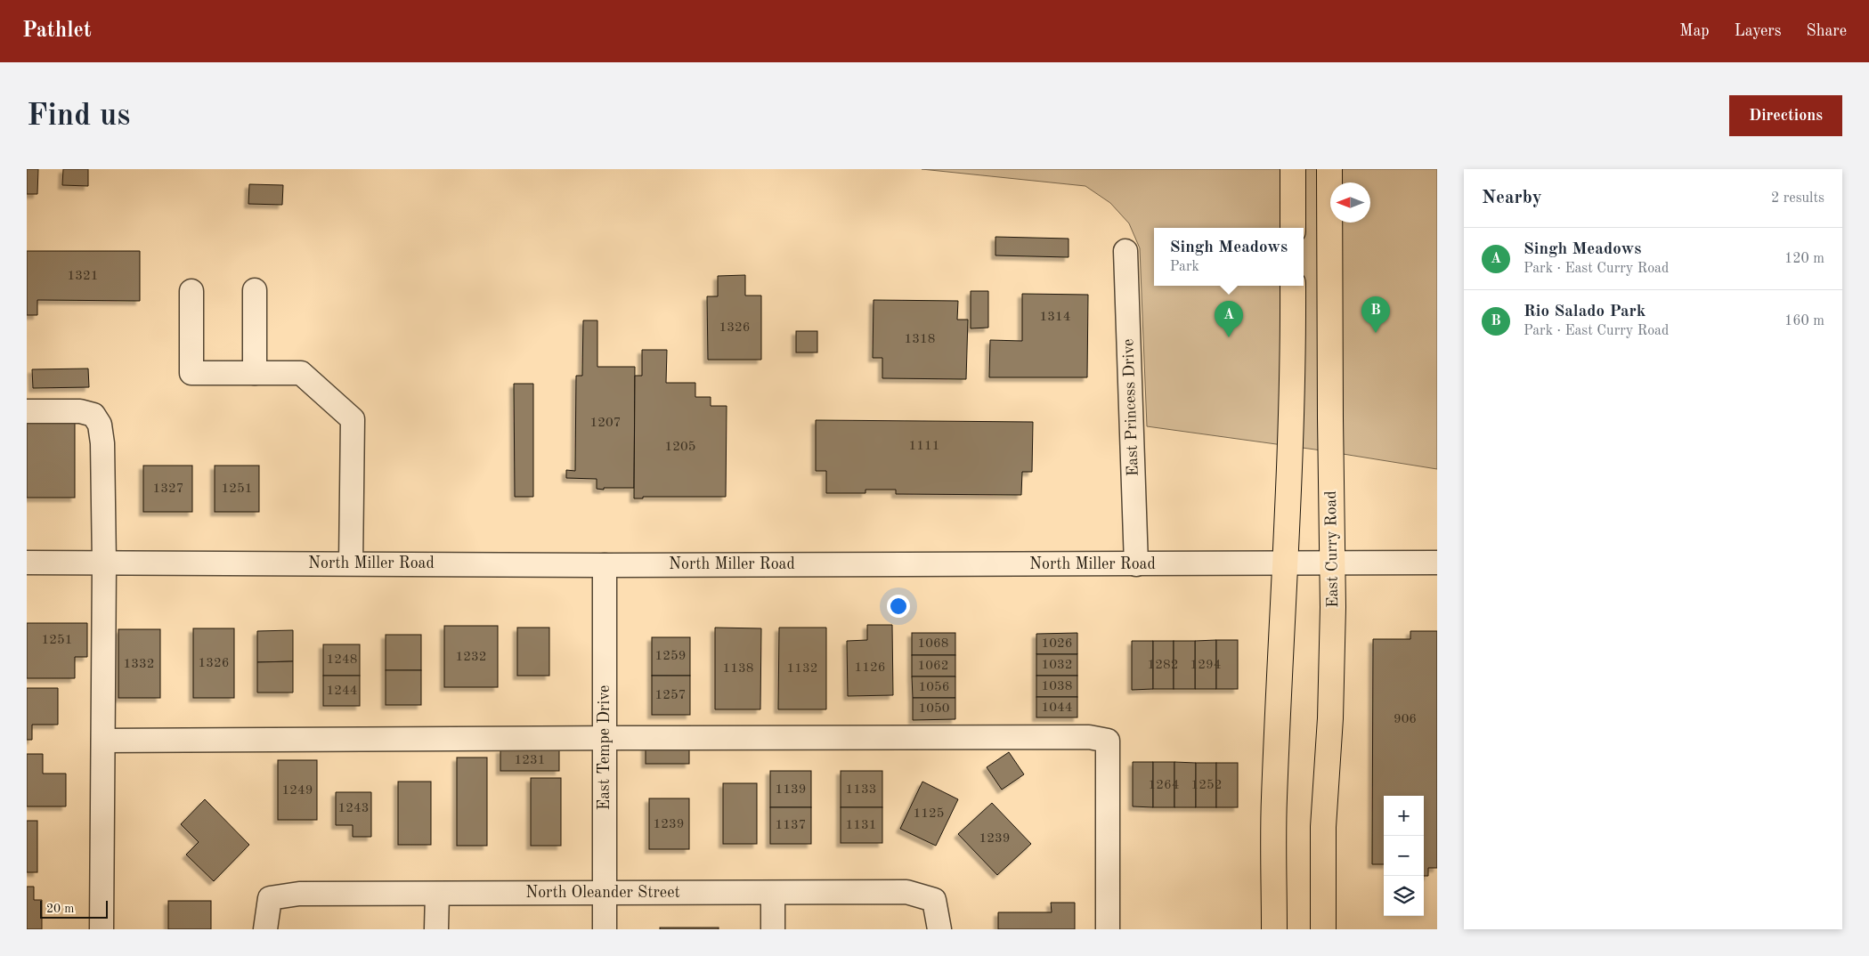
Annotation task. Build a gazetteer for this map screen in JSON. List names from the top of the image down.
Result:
{
  "streets": {
    "main road": ["East Curry Road"],
    "street": [
      "East Princess Drive",
      "North Miller Road",
      "East Tempe Drive",
      "North Oleander Street"
    ]
  },
  "crossings": [
    ["East Princess Drive", "North Miller Road"],
    ["East Curry Road", "North Miller Road"],
    ["North Miller Road", "East Tempe Drive"],
    ["East Tempe Drive", "North Oleander Street"]
  ],
  "house_numbers": [
    "1321",
    "1314",
    "1326",
    "1318",
    "1207",
    "1111",
    "1205",
    "1327",
    "1251",
    "1251",
    "1068",
    "1026",
    "1259",
    "1232",
    "1248",
    "1326",
    "1332",
    "1032",
    "1282",
    "1294",
    "1062",
    "1126",
    "1138",
    "1132",
    "1038",
    "1056",
    "1244",
    "1257",
    "1044",
    "1050",
    "906",
    "1231",
    "1264",
    "1252",
    "1139",
    "1133",
    "1249",
    "1243",
    "1125",
    "1239",
    "1137",
    "1131",
    "1239"
  ],
  "scale_bar": "20 m",
  "north": "left",
  "page": {
    "header": "Pathlet",
    "nav": ["Map", "Layers", "Share"],
    "buttons": "Directions",
    "title": "Find us",
    "heading": ["Nearby", "2 results"],
    "list": [
      {
        "mark": "A",
        "name": "Singh Meadows",
        "note": "Park · East Curry Road",
        "value": "120 m"
      },
      {
        "mark": "B",
        "name": "Rio Salado Park",
        "note": "Park · East Curry Road",
        "value": "160 m"
      }
    ],
    "popup": ["Singh Meadows", "Park"],
    "pins": ["B", "A"],
    "map_buttons": ["+", "−"],
    "scale": "20 m"
  }
}
